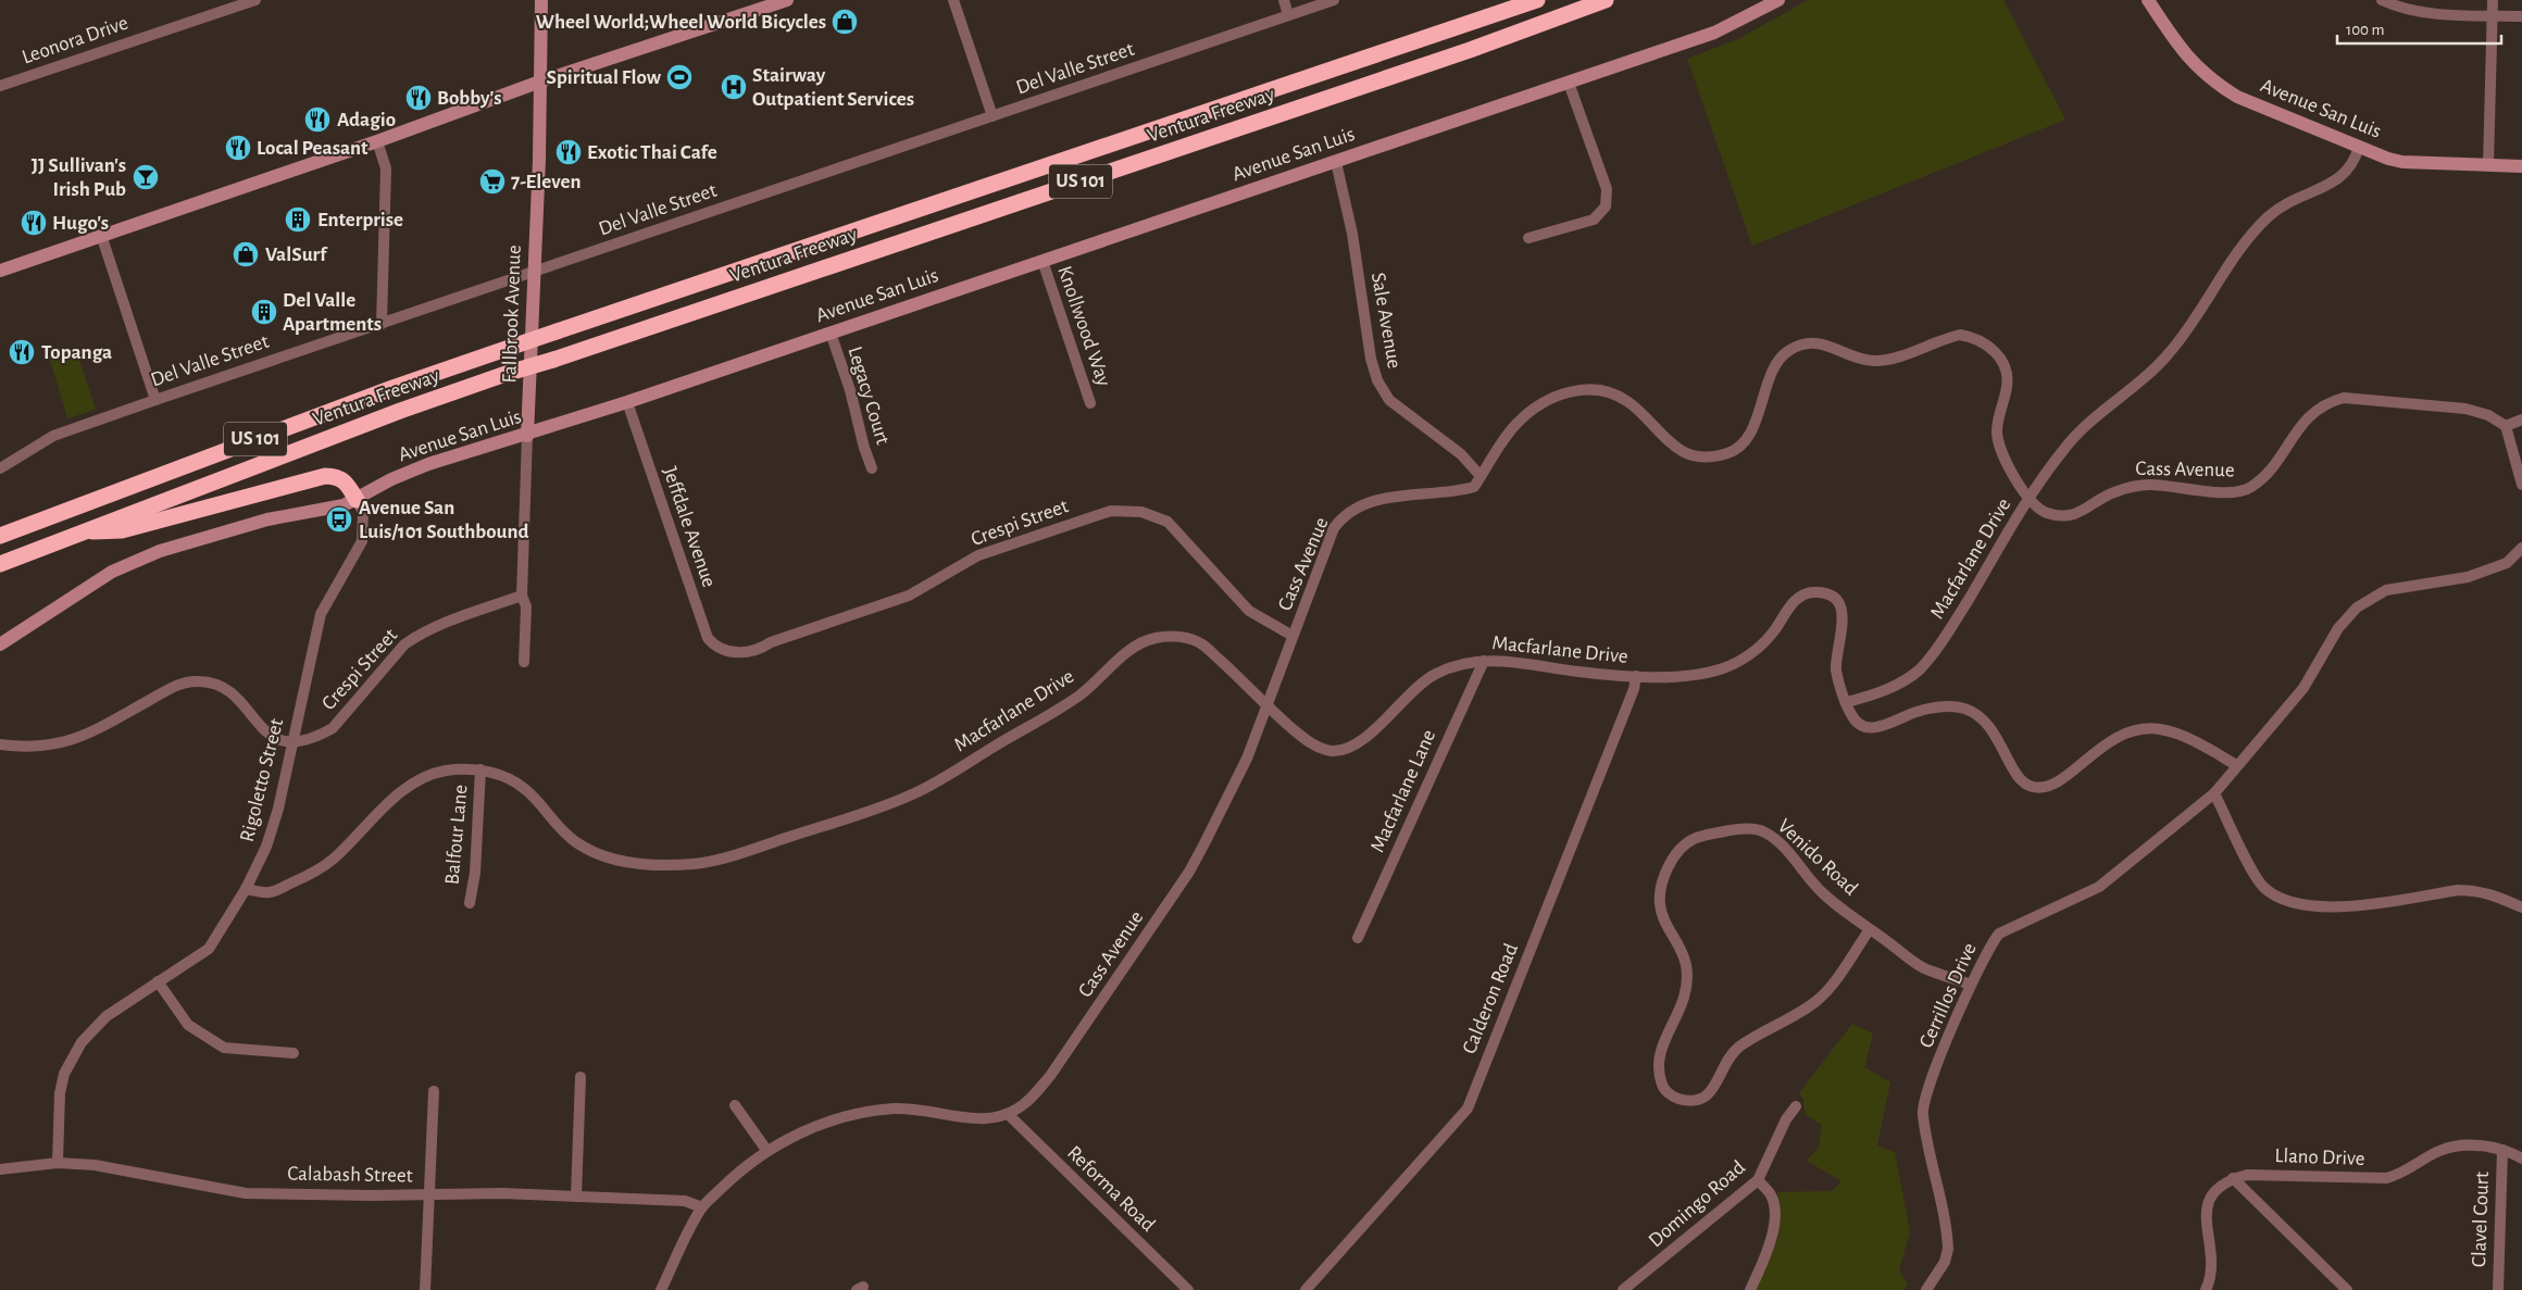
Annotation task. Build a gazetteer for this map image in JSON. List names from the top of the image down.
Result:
{
  "streets": {
    "highway": ["Ventura Freeway", "US 101"],
    "street": [
      "Leonora Drive",
      "Del Valle Street",
      "Avenue San Luis",
      "Fallbrook Avenue",
      "Sale Avenue",
      "Knollwood Way",
      "Legacy Court",
      "Cass Avenue",
      "Crespi Street",
      "Jeffdale Avenue",
      "Macfarlane Drive",
      "Rigoletto Street",
      "Macfarlane Lane",
      "Balfour Lane",
      "Venido Road",
      "Cerrillos Drive",
      "Calderon Road",
      "Llano Drive",
      "Calabash Street",
      "Reforma Road",
      "Domingo Road",
      "Clavel Court"
    ]
  },
  "crossings": [
    ["Del Valle Street", "Fallbrook Avenue"],
    ["Avenue San Luis", "Fallbrook Avenue"],
    ["Avenue San Luis", "Sale Avenue"],
    ["Avenue San Luis", "Knollwood Way"],
    ["Avenue San Luis", "Legacy Court"],
    ["Avenue San Luis", "Jeffdale Avenue"],
    ["Avenue San Luis", "Macfarlane Drive"],
    ["Avenue San Luis", "Rigoletto Street"],
    ["Fallbrook Avenue", "Crespi Street"],
    ["Sale Avenue", "Cass Avenue"],
    ["Cass Avenue", "Crespi Street"],
    ["Cass Avenue", "Macfarlane Drive"],
    ["Cass Avenue", "Calabash Street"],
    ["Cass Avenue", "Reforma Road"],
    ["Crespi Street", "Jeffdale Avenue"],
    ["Crespi Street", "Rigoletto Street"],
    ["Macfarlane Drive", "Rigoletto Street"],
    ["Macfarlane Drive", "Macfarlane Lane"],
    ["Macfarlane Drive", "Balfour Lane"],
    ["Macfarlane Drive", "Calderon Road"],
    ["Rigoletto Street", "Calabash Street"],
    ["Venido Road", "Cerrillos Drive"],
    ["Llano Drive", "Clavel Court"]
  ],
  "places": {
    "shop": ["Wheel World;Wheel World Bicycles", "ValSurf"],
    "sports": ["Spiritual Flow"],
    "hospital": ["Stairway Outpatient Services"],
    "restaurant": [
      "Bobby's",
      "Adagio",
      "Local Peasant",
      "Exotic Thai Cafe",
      "Hugo's",
      "Topanga"
    ],
    "bar": ["JJ Sullivan's Irish Pub"],
    "supermarket": ["7-Eleven"],
    "building": ["Enterprise", "Del Valle Apartments"],
    "bus stop": ["Avenue San Luis/101 Southbound"]
  },
  "scale_bar": "100 m"
}
